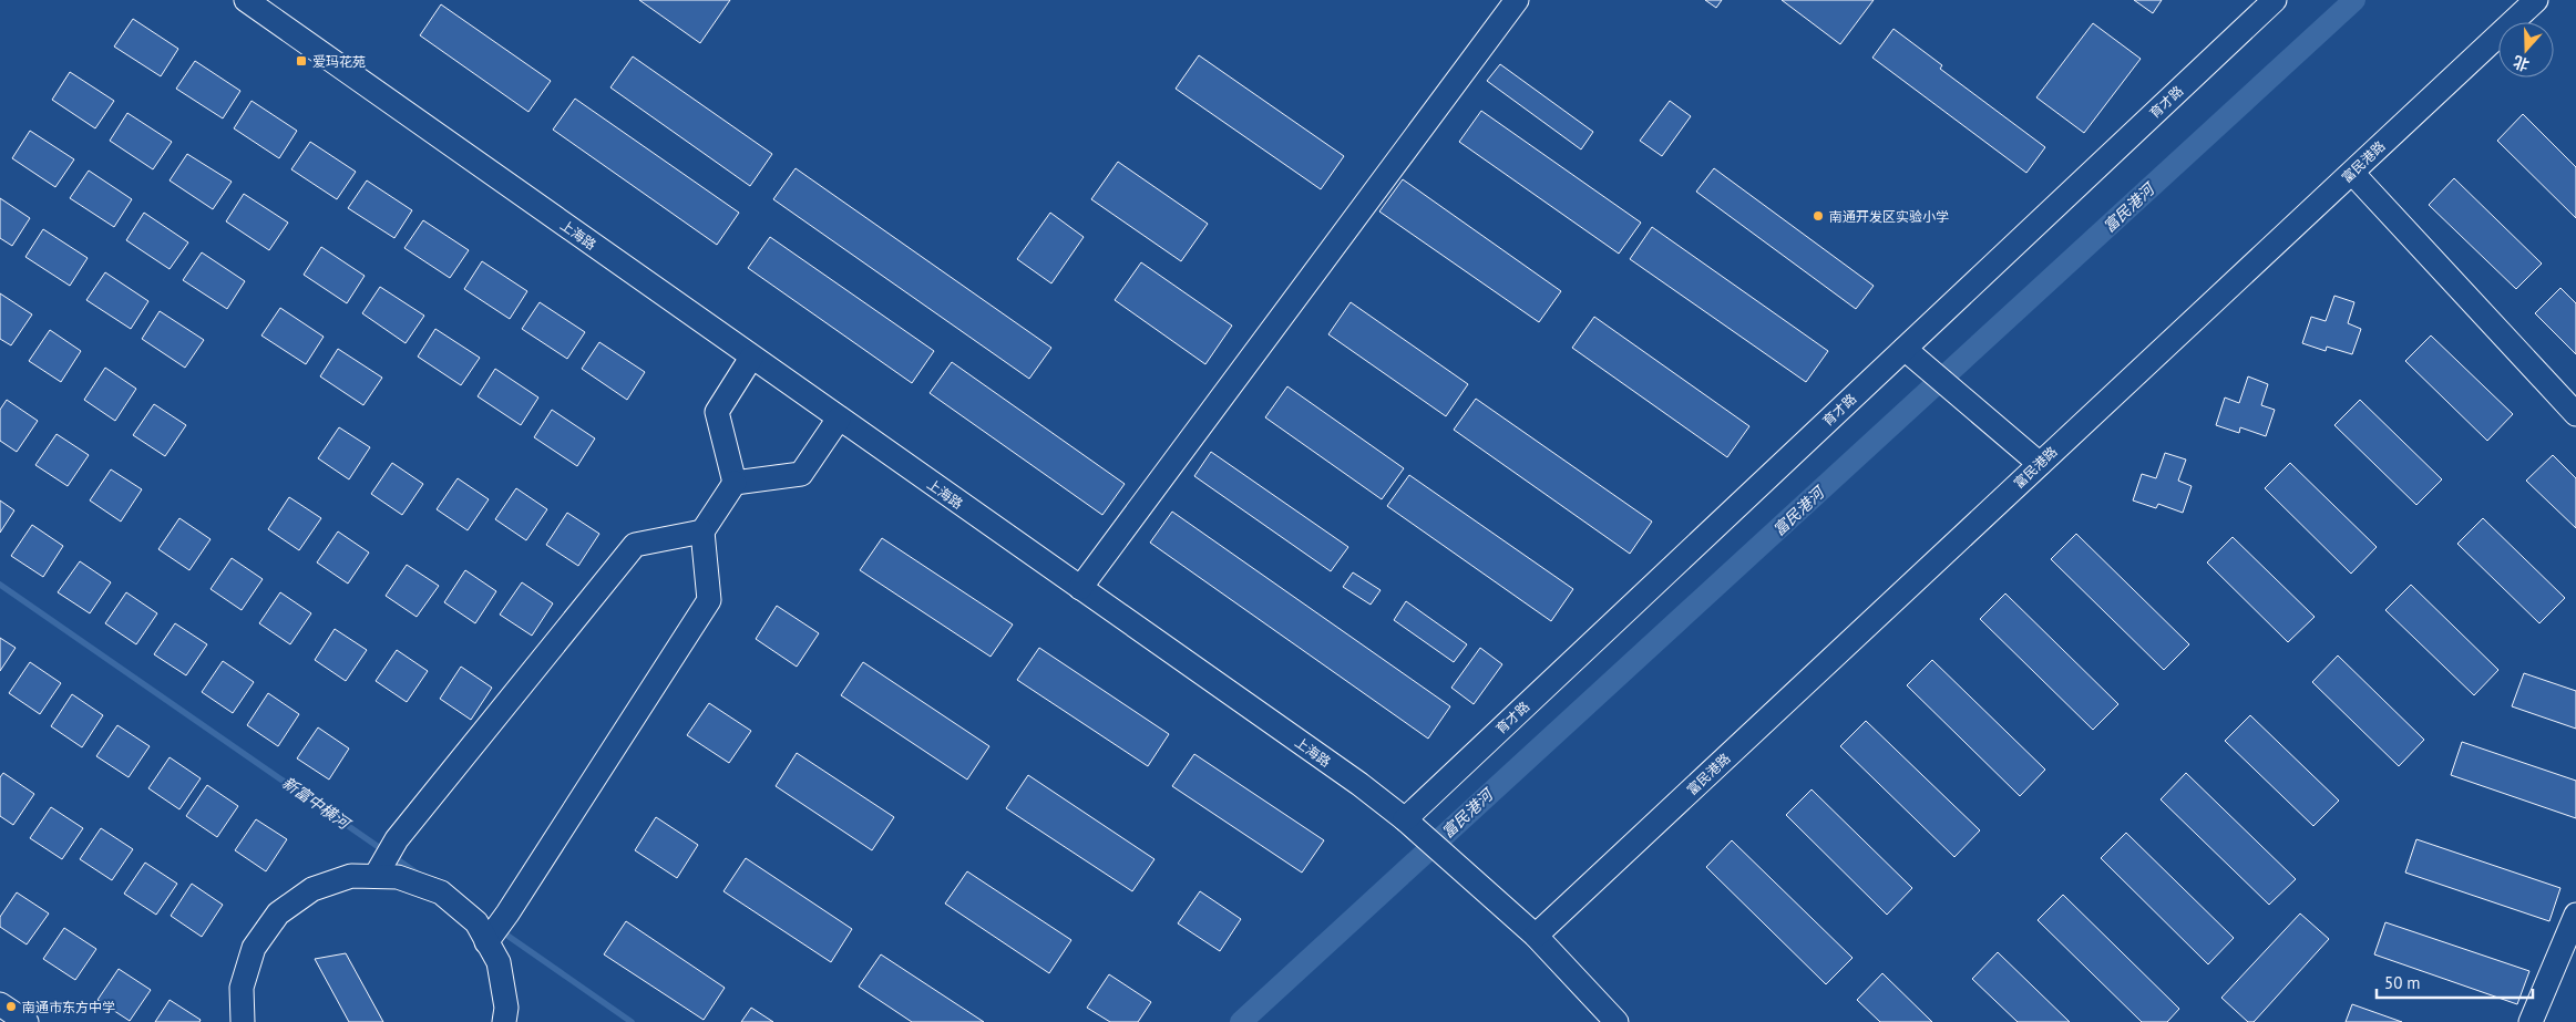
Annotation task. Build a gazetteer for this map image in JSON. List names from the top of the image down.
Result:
{
  "streets": {
    "street": ["育才路", "富民港路", "上海路"]
  },
  "crossings": [
    ["育才路", "上海路"],
    ["富民港路", "上海路"]
  ],
  "water": ["富民港河", "新富中横河"],
  "places": {
    "transit": ["爱玛花苑"],
    "other": ["南通开发区实验小学", "南通市东方中学"]
  },
  "scale_bar": "50 m",
  "north": "bottom"
}
